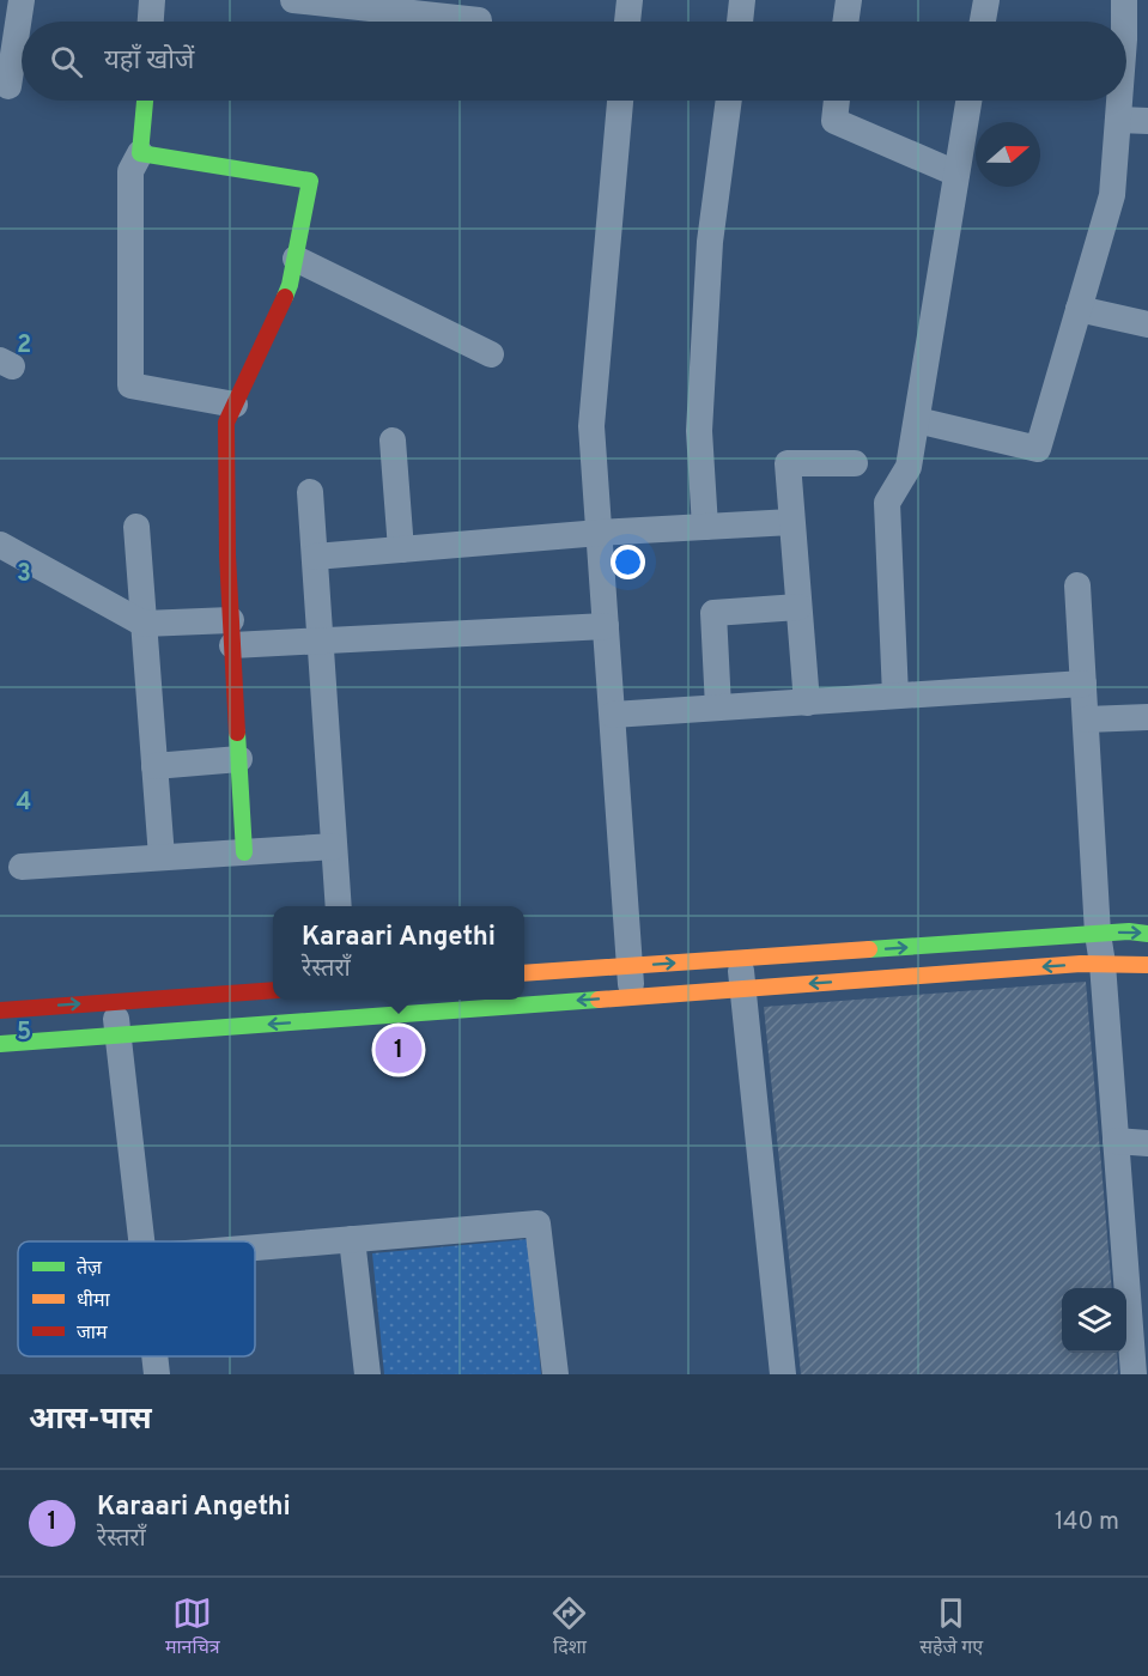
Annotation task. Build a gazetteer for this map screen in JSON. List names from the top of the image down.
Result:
{
  "legend": ["तेज़", "धीमा", "जाम"],
  "north": "right",
  "page": {
    "search": "यहाँ खोजें",
    "popup": ["Karaari Angethi", "रेस्तराँ"],
    "pins": "1",
    "heading": "आस-पास",
    "list": [
      {
        "mark": "1",
        "name": "Karaari Angethi",
        "note": "रेस्तराँ",
        "value": "140 m"
      }
    ],
    "nav": ["मानचित्र", "दिशा", "सहेजे गए"]
  },
  "grid": {
    "rows": [
      "2",
      "3",
      "4",
      "5"
    ]
  }
}
